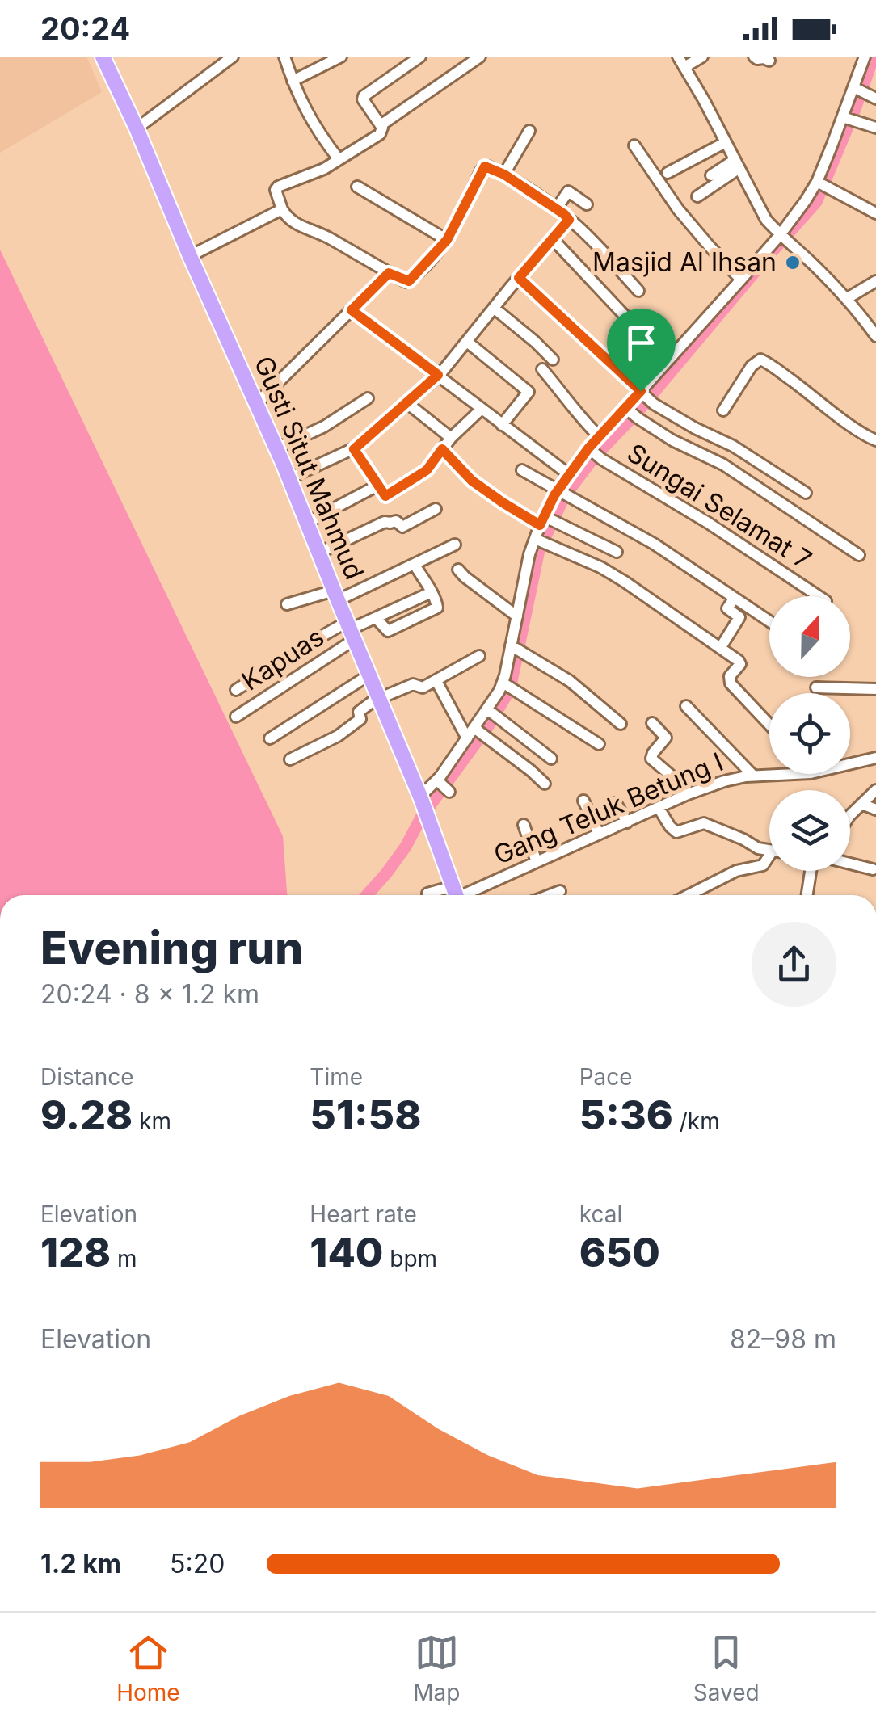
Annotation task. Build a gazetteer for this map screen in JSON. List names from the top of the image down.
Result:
{
  "streets": {
    "highway": ["Gusti Situt Mahmud"],
    "street": ["Sungai Selamat 7", "Kapuas", "Gang Teluk Betung I"]
  },
  "crossings": [
    ["Gusti Situt Mahmud", "Kapuas"],
    ["Gusti Situt Mahmud", "Gang Teluk Betung I"]
  ],
  "places": ["Masjid Al Ihsan"],
  "north": "top",
  "page": {
    "status": "20:24",
    "heading": ["Evening run", "20:24 · 8 × 1.2 km"],
    "stats": [
      ["Distance", "9.28 km"],
      ["Time", "51:58"],
      ["Pace", "5:36 /km"],
      ["Elevation", "128 m"],
      ["Heart rate", "140 bpm"],
      ["kcal", "650"]
    ],
    "chart": ["Elevation", "82–98 m"],
    "list": [
      {
        "name": "1.2 km",
        "note": "5:20"
      }
    ],
    "tabs": ["Home", "Map", "Saved"]
  }
}
